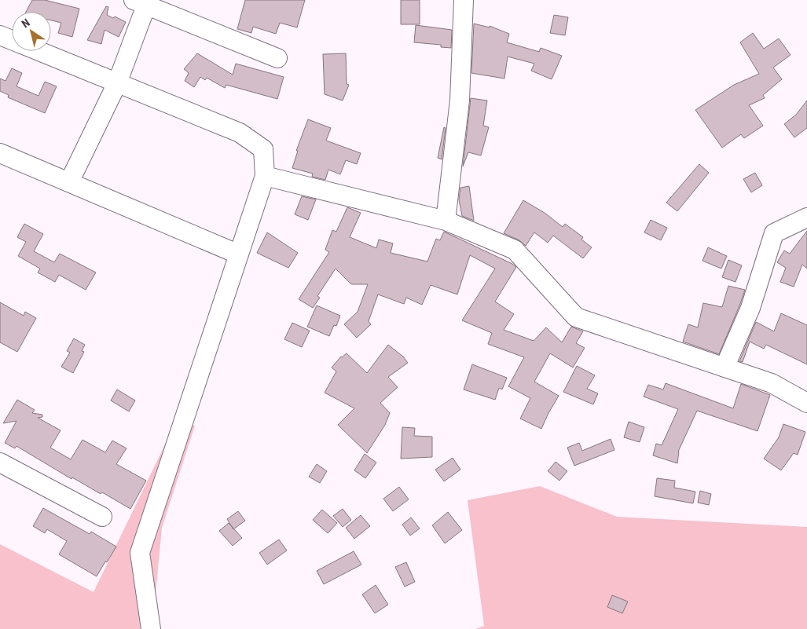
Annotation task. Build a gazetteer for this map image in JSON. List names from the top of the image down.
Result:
{
  "north": "top left"
}
